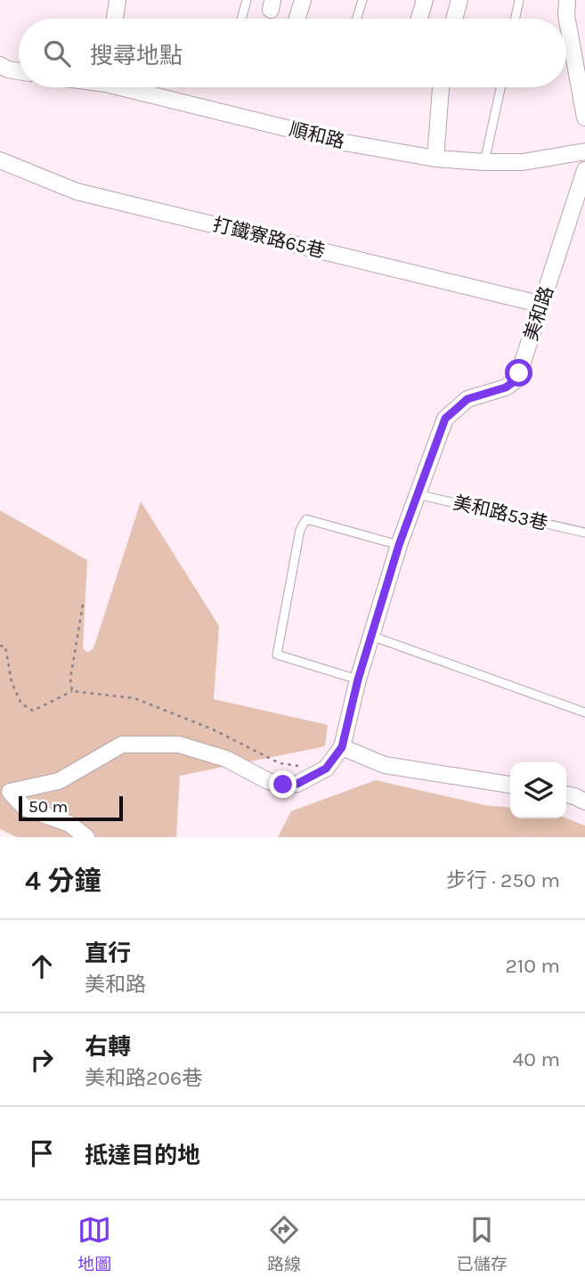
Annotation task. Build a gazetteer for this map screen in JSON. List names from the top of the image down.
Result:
{
  "streets": {
    "street": ["順和路", "打鐵寮路65巷", "美和路"],
    "lane": ["美和路53巷"]
  },
  "crossings": [
    ["打鐵寮路65巷", "美和路"],
    ["美和路", "美和路53巷"]
  ],
  "scale_bar": "50 m",
  "page": {
    "search": "搜尋地點",
    "scale": "50 m",
    "heading": ["4 分鐘", "步行 · 250 m"],
    "list": [
      ["直行", "美和路", "210 m"],
      ["右轉", "美和路206巷", "40 m"],
      "抵達目的地"
    ],
    "nav": ["地圖", "路線", "已儲存"]
  }
}
